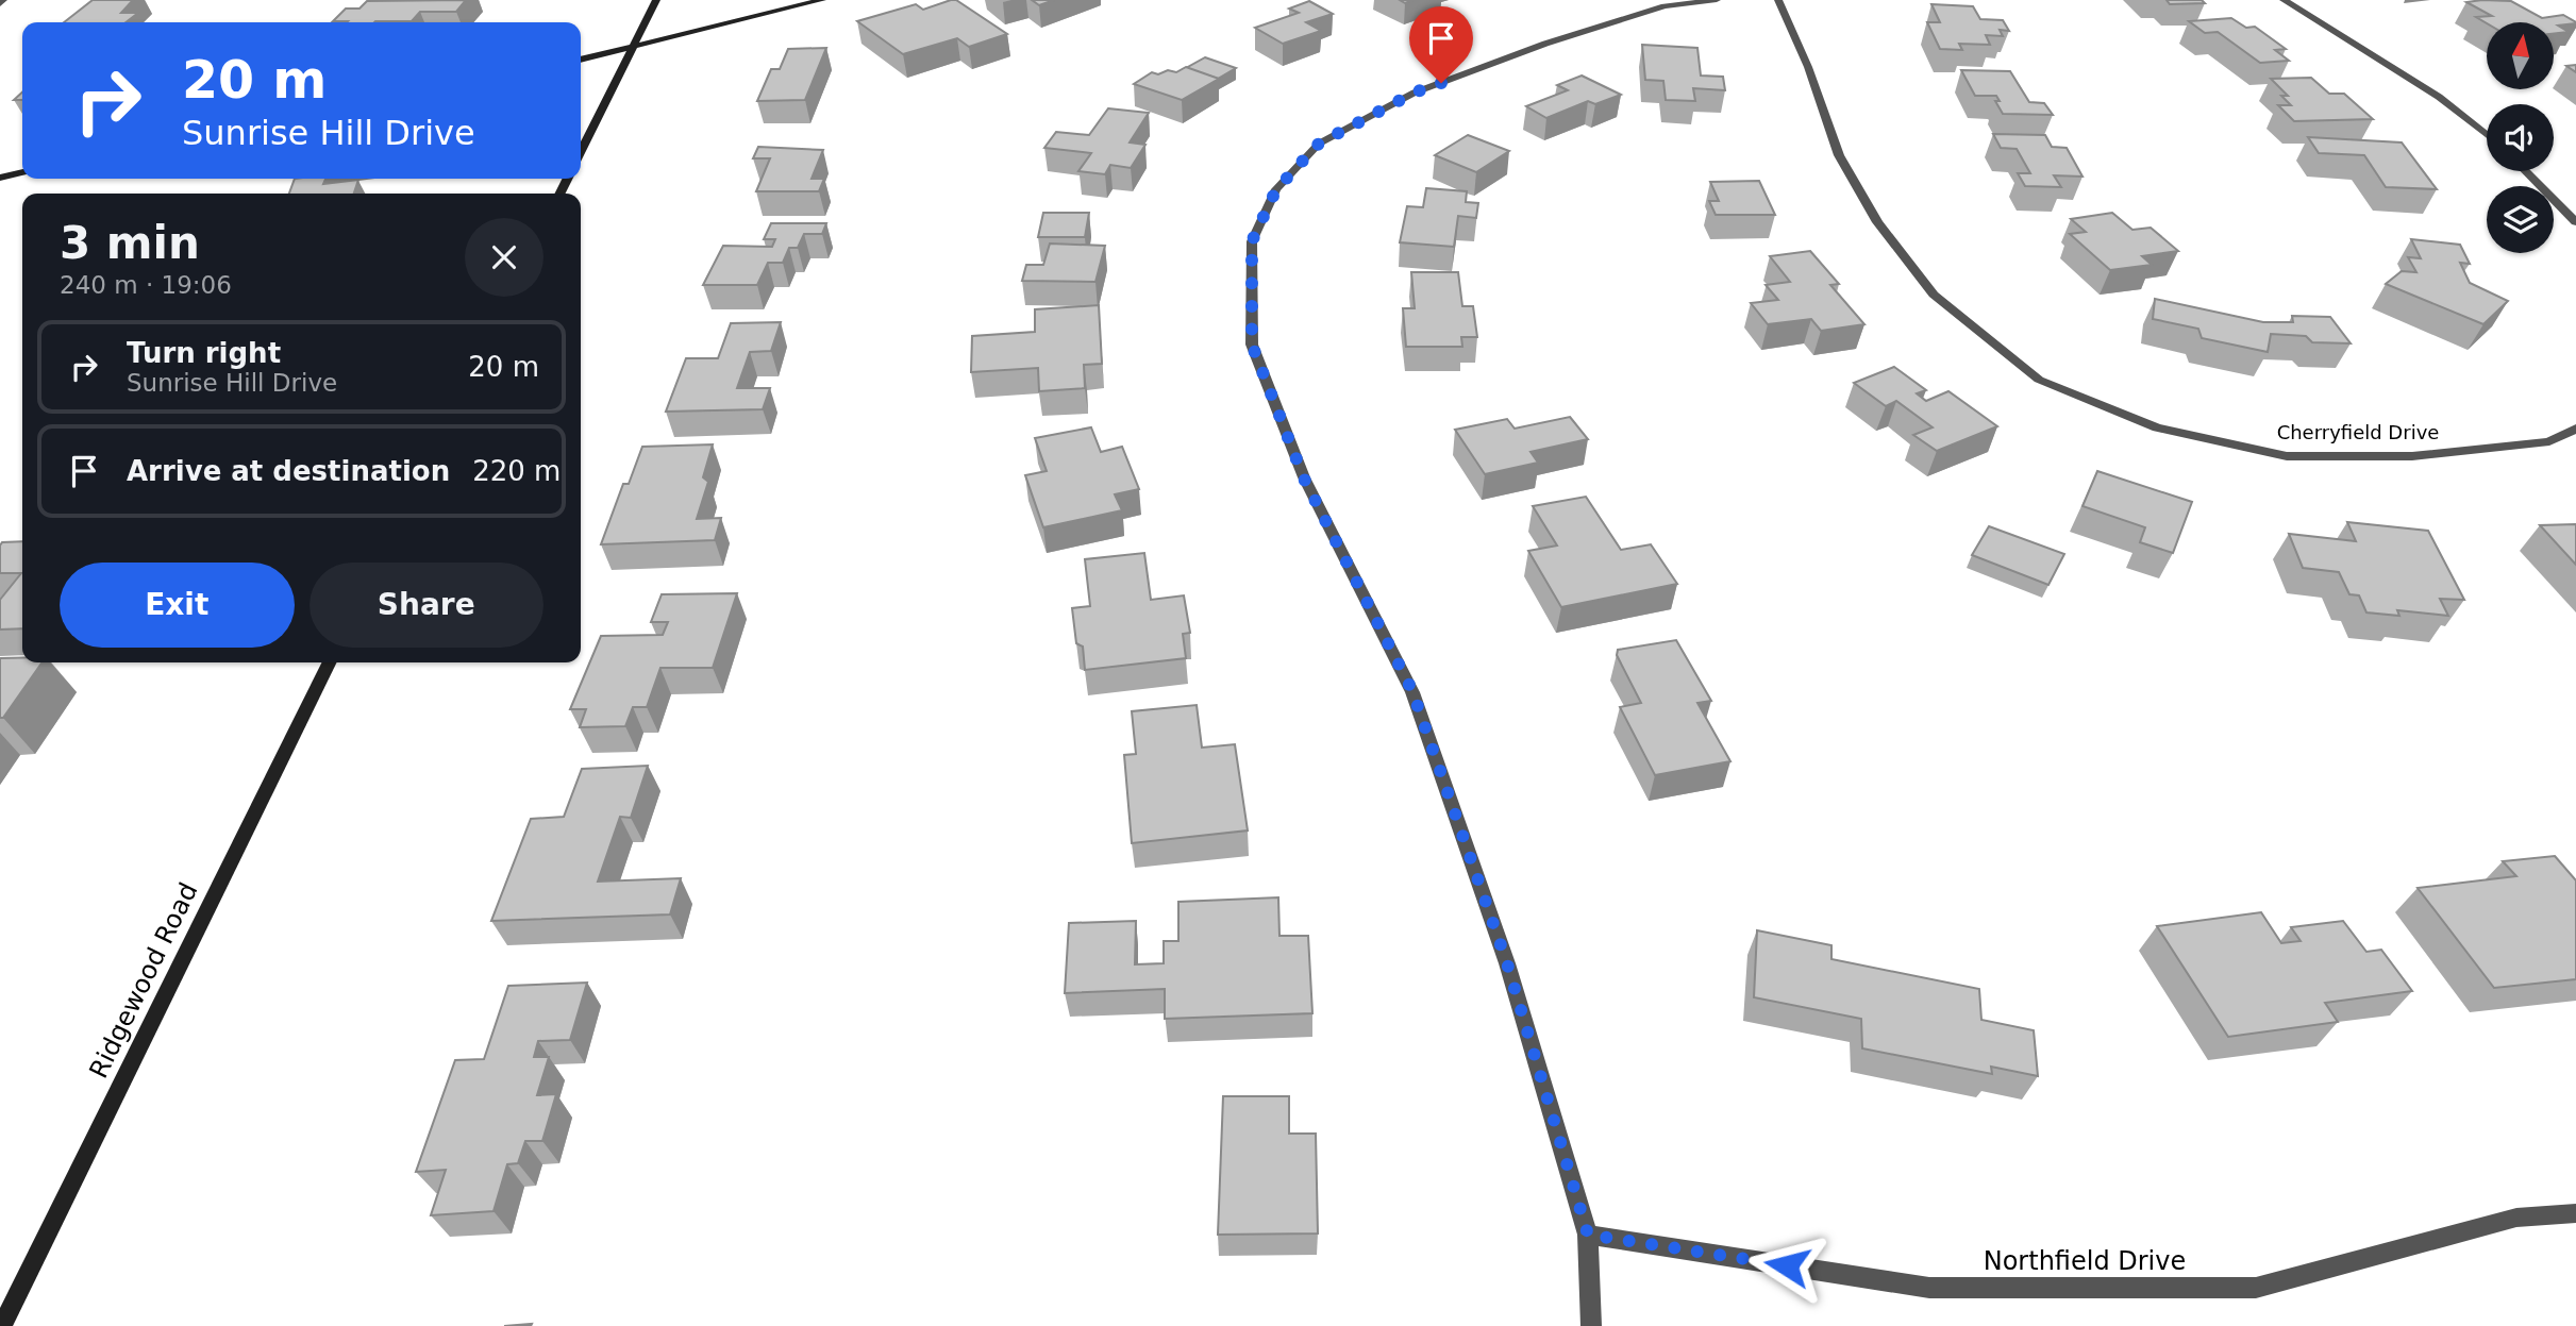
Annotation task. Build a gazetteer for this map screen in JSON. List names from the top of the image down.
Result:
{
  "streets": {
    "main road": ["Ridgewood Road"],
    "street": ["Cherryfield Drive", "Northfield Drive"]
  },
  "north": "top",
  "page": {
    "turn": ["20 m", "Sunrise Hill Drive"],
    "heading": ["3 min", "240 m · 19:06"],
    "list": [
      {
        "name": "Turn right",
        "note": "Sunrise Hill Drive",
        "value": "20 m"
      },
      {
        "name": "Arrive at destination",
        "value": "220 m"
      }
    ],
    "buttons": ["Exit", "Share"]
  }
}
